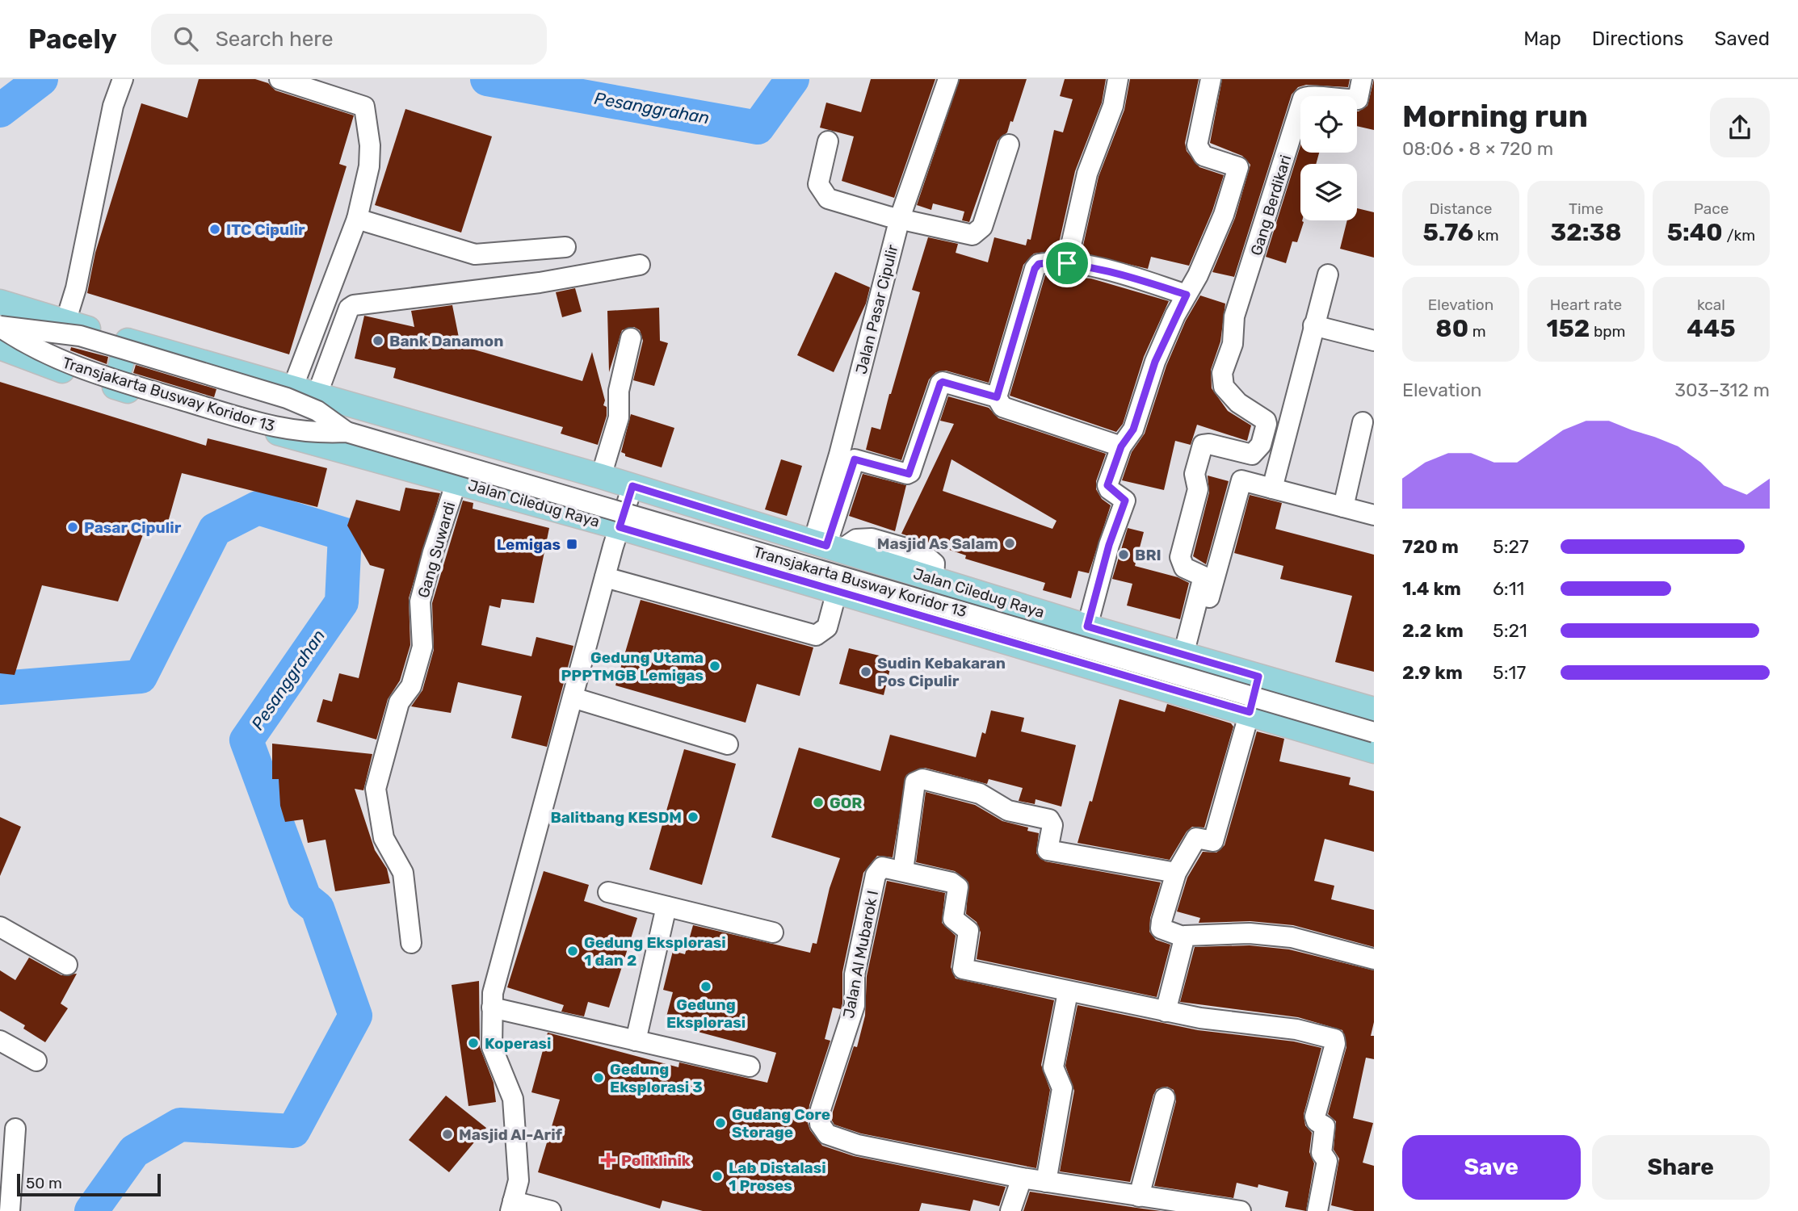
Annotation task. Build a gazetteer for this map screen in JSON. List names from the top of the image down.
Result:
{
  "streets": {
    "main road": ["Jalan Ciledug Raya"],
    "street": [
      "Gang Berdikari",
      "Jalan Pasar Cipulir",
      "Transjakarta Busway Koridor 13",
      "Gang Suwardi",
      "Jalan Al Mubarok I"
    ]
  },
  "crossings": [
    ["Gang Berdikari", "Jalan Ciledug Raya"],
    ["Jalan Pasar Cipulir", "Jalan Ciledug Raya"],
    ["Jalan Ciledug Raya", "Gang Suwardi"]
  ],
  "water": ["Pesanggrahan"],
  "places": {
    "other": [
      "ITC Cipulir",
      "Bank Danamon",
      "Pasar Cipulir",
      "Masjid As Salam",
      "BRI",
      "Gedung Utama PPPTMGB Lemigas",
      "Sudin Kebakaran Pos Cipulir",
      "GOR",
      "Balitbang KESDM",
      "Gedung Eksplorasi 1 dan 2",
      "Gedung Eksplorasi",
      "Koperasi",
      "Gedung Eksplorasi 3",
      "Gudang Core Storage",
      "Masjid Al-Arif",
      "Lab Distalasi 1 Proses"
    ],
    "transit": ["Lemigas"],
    "health": ["Poliklinik"]
  },
  "scale_bar": "50 m",
  "page": {
    "header": "Pacely",
    "search": "Search here",
    "nav": ["Map", "Directions", "Saved"],
    "heading": ["Morning run", "08:06 · 8 × 720 m"],
    "stats": [
      ["Distance", "5.76 km"],
      ["Time", "32:38"],
      ["Pace", "5:40 /km"],
      ["Elevation", "80 m"],
      ["Heart rate", "152 bpm"],
      ["kcal", "445"]
    ],
    "chart": ["Elevation", "303–312 m"],
    "list": [
      {
        "name": "720 m",
        "note": "5:27"
      },
      {
        "name": "1.4 km",
        "note": "6:11"
      },
      {
        "name": "2.2 km",
        "note": "5:21"
      },
      {
        "name": "2.9 km",
        "note": "5:17"
      }
    ],
    "buttons": ["Save", "Share"],
    "scale": "50 m"
  }
}
